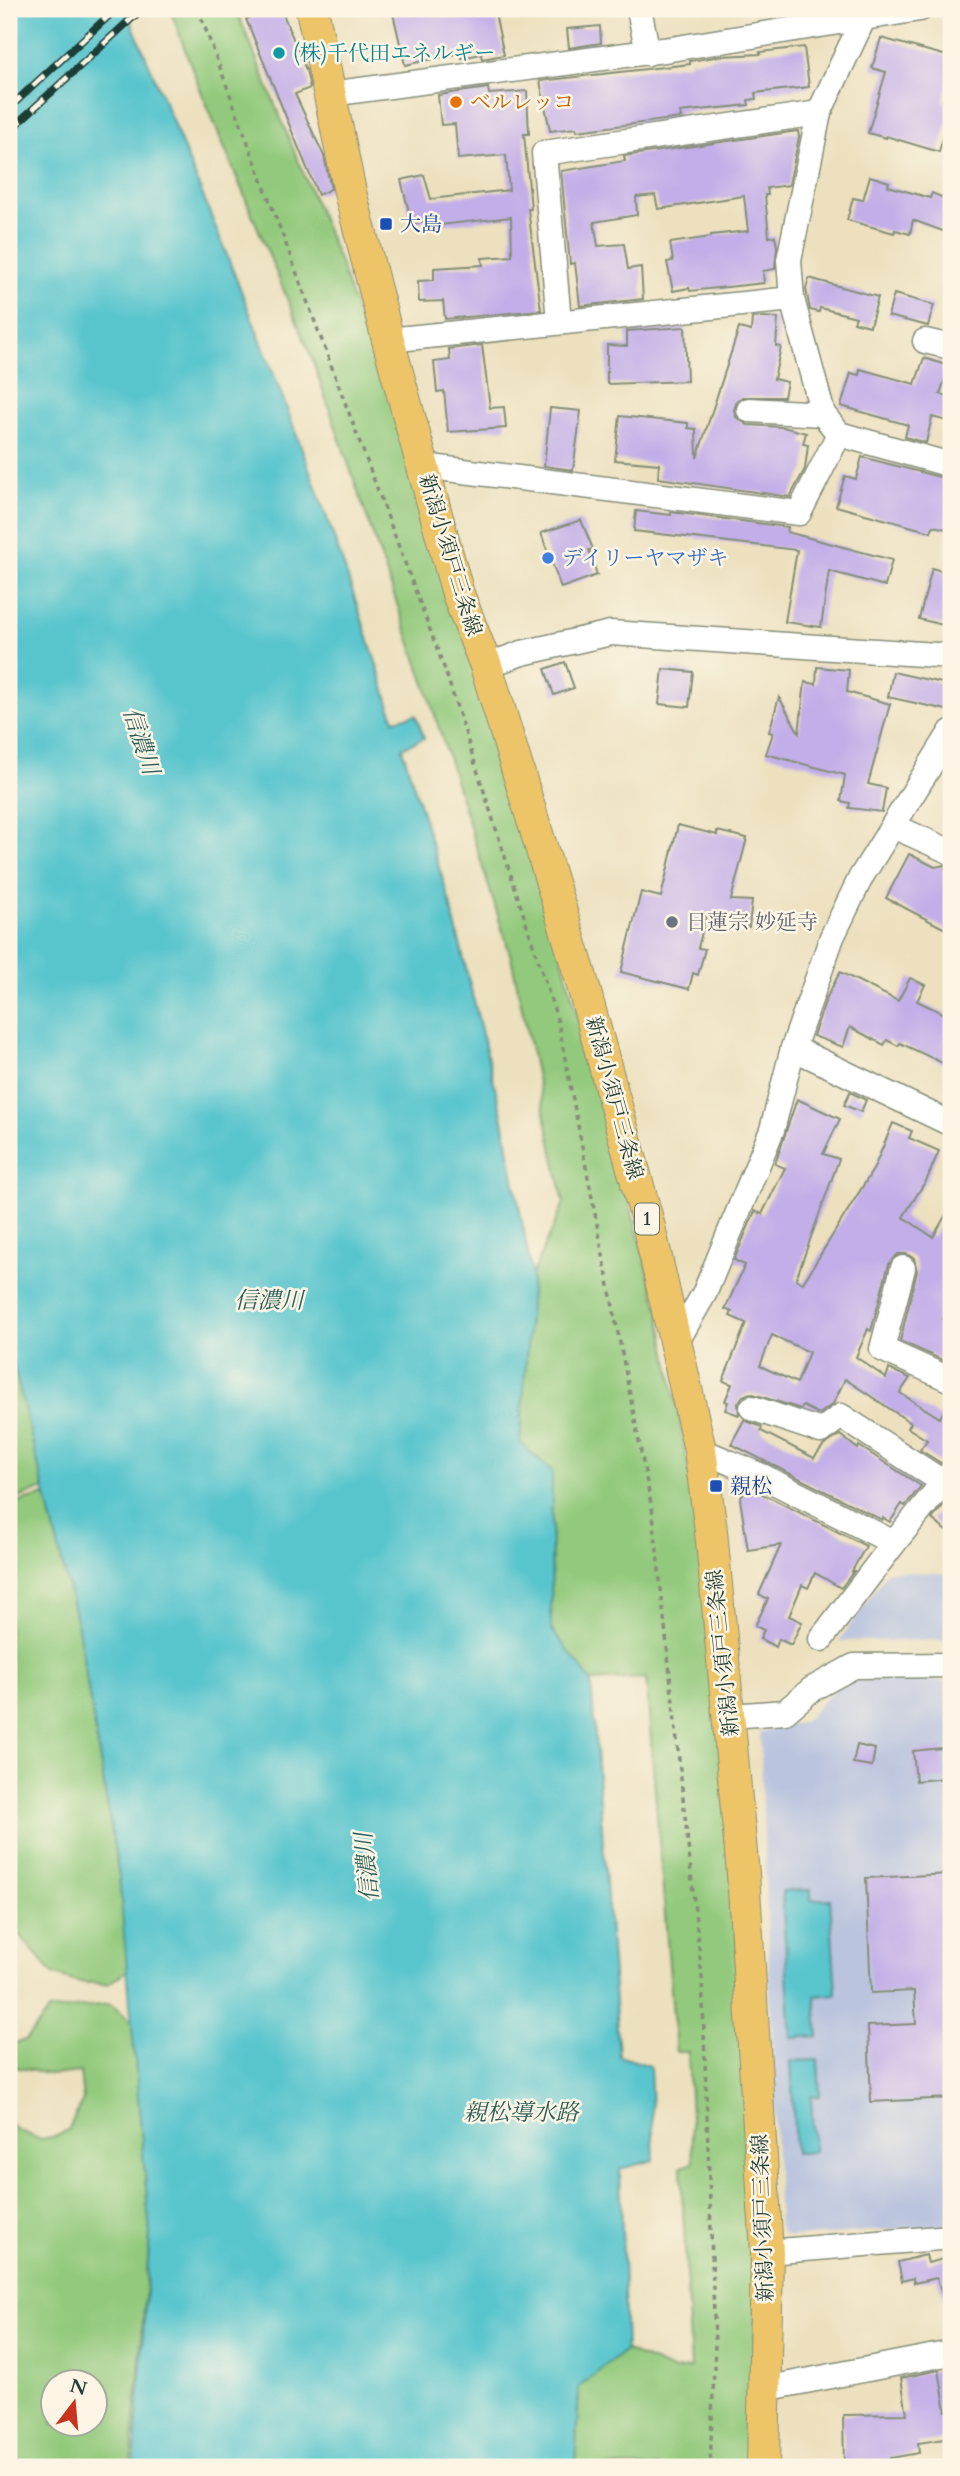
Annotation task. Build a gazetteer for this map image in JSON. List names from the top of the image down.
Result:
{
  "streets": {
    "main road": ["新潟小須戸三条線", "1"]
  },
  "water": ["信濃川", "親松導水路"],
  "places": {
    "other": [
      "(株)千代田エネルギー",
      "ベルレッコ",
      "デイリーヤマザキ",
      "日蓮宗 妙延寺"
    ],
    "transit": ["大島", "親松"]
  },
  "north": "top"
}
